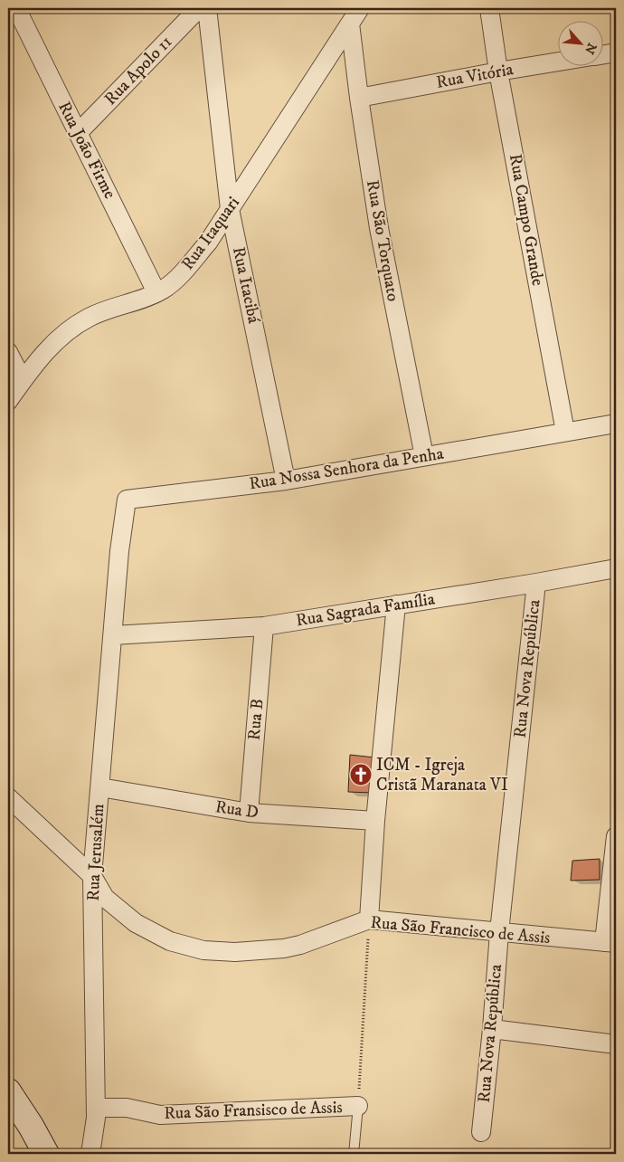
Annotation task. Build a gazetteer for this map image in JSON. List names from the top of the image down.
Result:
{
  "streets": {
    "street": [
      "Rua Apolo 11",
      "Rua Vitória",
      "Rua João Firme",
      "Rua Campo Grande",
      "Rua Itaquari",
      "Rua São Torquato",
      "Rua Itacibá",
      "Rua Nossa Senhora da Penha",
      "Rua Sagrada Família",
      "Rua Nova República",
      "Rua B",
      "Rua D",
      "Rua Jerusalém",
      "Rua São Francisco de Assis",
      "Rua São Fransisco de Assis"
    ]
  },
  "crossings": [
    ["Rua Apolo 11", "Rua João Firme"],
    ["Rua Vitória", "Rua Campo Grande"],
    ["Rua Vitória", "Rua São Torquato"],
    ["Rua João Firme", "Rua Itaquari"],
    ["Rua Campo Grande", "Rua Nossa Senhora da Penha"],
    ["Rua Itaquari", "Rua São Torquato"],
    ["Rua Itaquari", "Rua Itacibá"],
    ["Rua São Torquato", "Rua Nossa Senhora da Penha"],
    ["Rua Itacibá", "Rua Nossa Senhora da Penha"],
    ["Rua Nossa Senhora da Penha", "Rua Jerusalém"],
    ["Rua Sagrada Família", "Rua Nova República"],
    ["Rua Sagrada Família", "Rua B"],
    ["Rua Sagrada Família", "Rua Jerusalém"],
    ["Rua Nova República", "Rua São Francisco de Assis"],
    ["Rua B", "Rua D"],
    ["Rua D", "Rua Jerusalém"],
    ["Rua Jerusalém", "Rua São Francisco de Assis"],
    ["Rua Jerusalém", "Rua São Fransisco de Assis"]
  ],
  "places": {
    "church": ["ICM - Igreja Cristã Maranata VI"]
  },
  "north": "bottom right"
}
